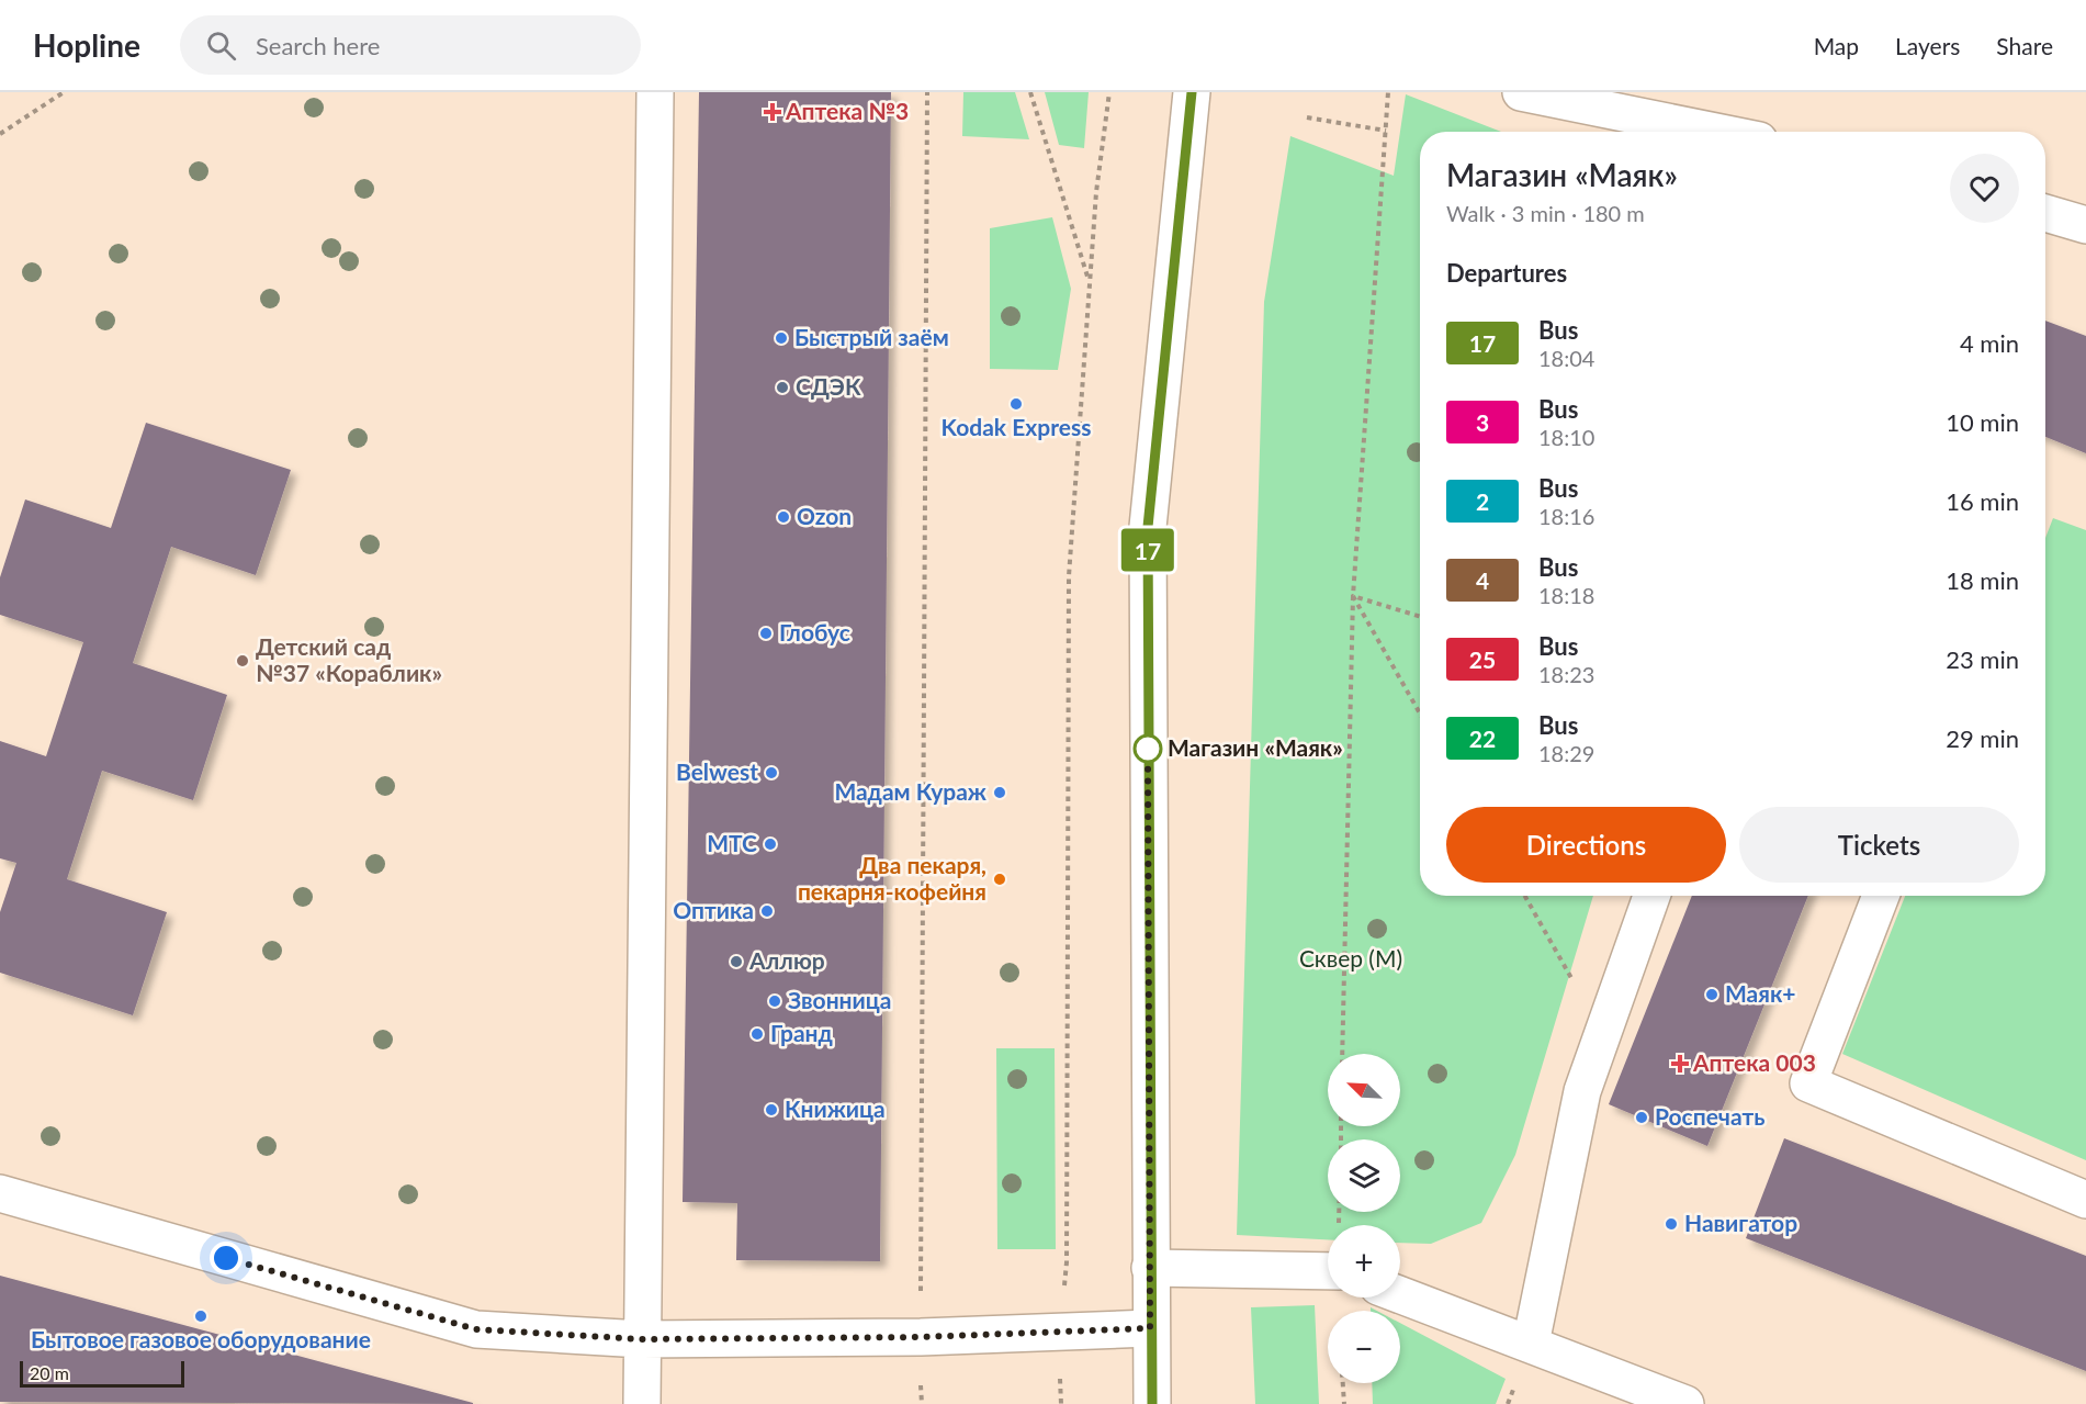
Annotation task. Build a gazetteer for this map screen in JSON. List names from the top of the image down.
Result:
{
  "parks": ["Сквер (М)"],
  "places": {
    "health": ["Аптека №3", "Аптека 003"],
    "other": [
      "Быстрый заём",
      "СДЭК",
      "Kodak Express",
      "Ozon",
      "Глобус",
      "Детский сад №37 «Кораблик»",
      "Магазин «Маяк»",
      "Belwest",
      "Мадам Кураж",
      "МТС",
      "Два пекаря, пекарня-кофейня",
      "Оптика",
      "Аллюр",
      "Маяк+",
      "Звонница",
      "Гранд",
      "Книжица",
      "Роспечать",
      "Навигатор",
      "Бытовое газовое оборудование"
    ]
  },
  "lines": ["bus line 17"],
  "scale_bar": "20 m",
  "north": "top left",
  "page": {
    "header": "Hopline",
    "search": "Search here",
    "nav": ["Map", "Layers", "Share"],
    "on_map": "17",
    "heading": [
      ["Магазин «Маяк»", "Walk · 3 min · 180 m"],
      "Departures"
    ],
    "list": [
      {
        "mark": "17",
        "name": "Bus",
        "note": "18:04",
        "value": "4 min"
      },
      {
        "mark": "3",
        "name": "Bus",
        "note": "18:10",
        "value": "10 min"
      },
      {
        "mark": "2",
        "name": "Bus",
        "note": "18:16",
        "value": "16 min"
      },
      {
        "mark": "4",
        "name": "Bus",
        "note": "18:18",
        "value": "18 min"
      },
      {
        "mark": "25",
        "name": "Bus",
        "note": "18:23",
        "value": "23 min"
      },
      {
        "mark": "22",
        "name": "Bus",
        "note": "18:29",
        "value": "29 min"
      }
    ],
    "buttons": ["Directions", "Tickets"],
    "map_buttons": ["+", "−"],
    "scale": "20 m"
  }
}
